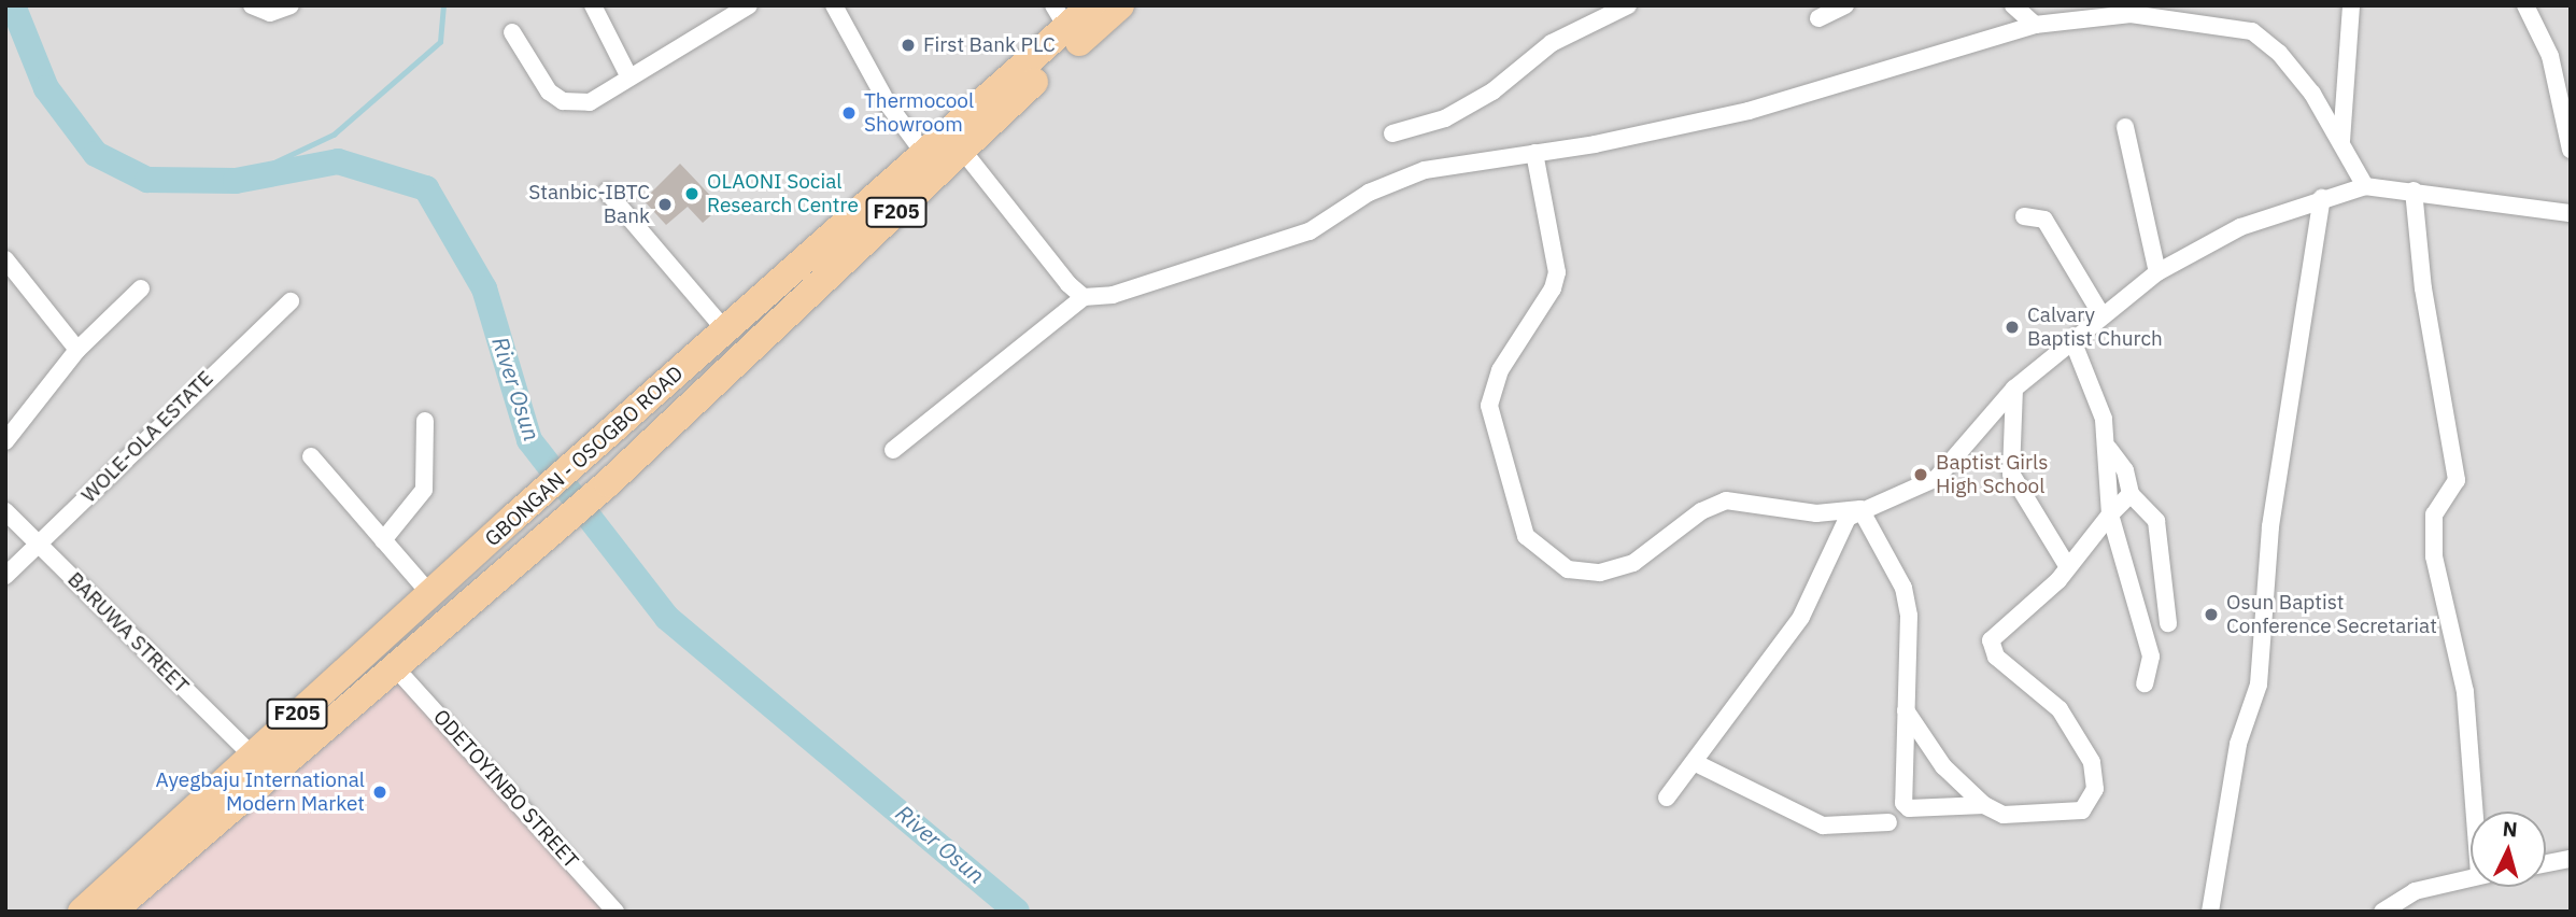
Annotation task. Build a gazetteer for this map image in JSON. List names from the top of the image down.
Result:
{
  "streets": {
    "main road": ["F205", "GBONGAN - OSOGBO ROAD"],
    "street": ["WOLE-OLA ESTATE", "BARUWA STREET", "ODETOYINBO STREET"]
  },
  "crossings": [
    ["WOLE-OLA ESTATE", "BARUWA STREET"],
    ["GBONGAN - OSOGBO ROAD", "BARUWA STREET"],
    ["GBONGAN - OSOGBO ROAD", "ODETOYINBO STREET"]
  ],
  "water": ["River Osun"],
  "places": [
    "First Bank PLC",
    "Thermocool Showroom",
    "OLAONI Social Research Centre",
    "Stanbic-IBTC Bank",
    "Calvary Baptist Church",
    "Baptist Girls High School",
    "Osun Baptist Conference Secretariat",
    "Ayegbaju International Modern Market"
  ],
  "north": "top"
}
